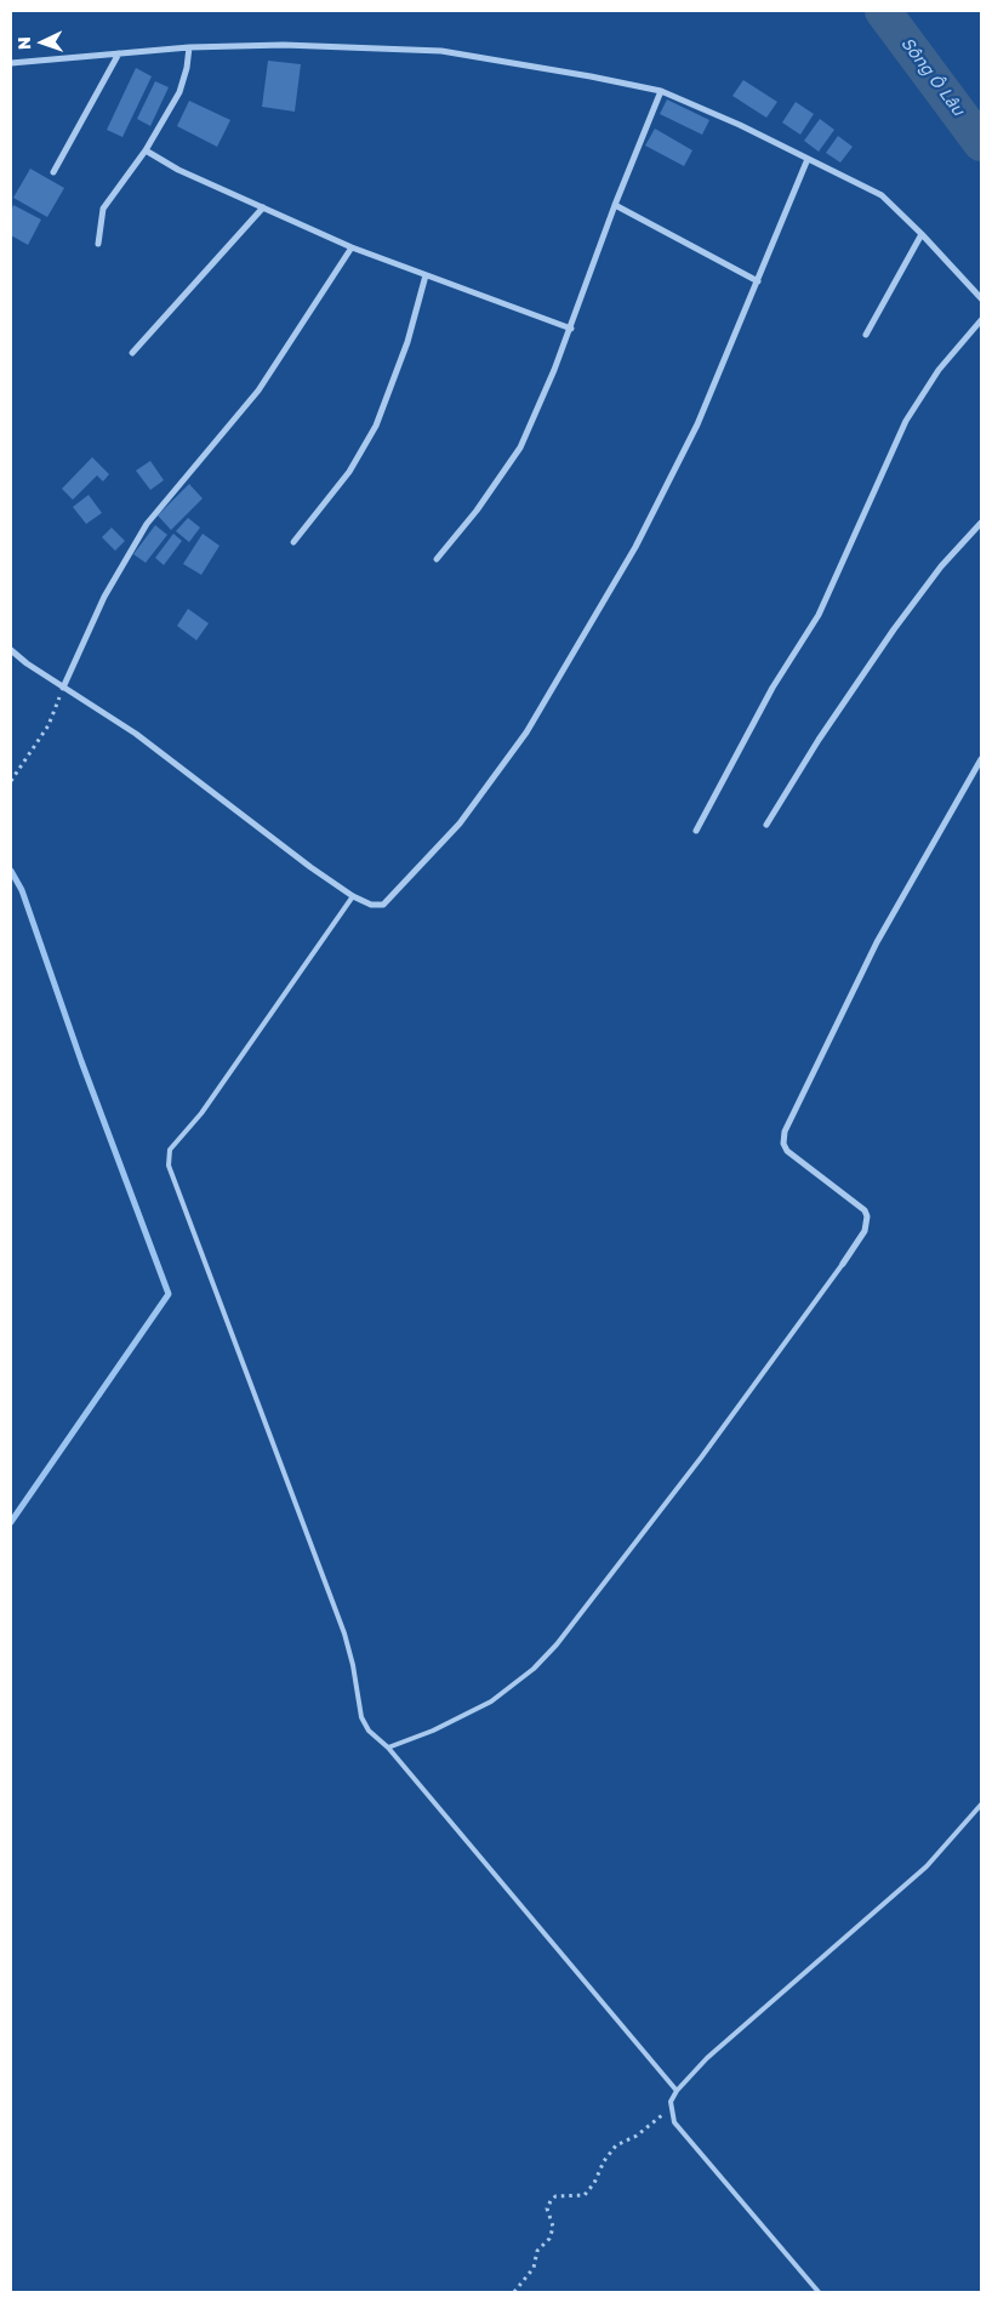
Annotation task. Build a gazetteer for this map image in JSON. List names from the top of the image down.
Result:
{
  "water": ["Sông Ô Lâu"],
  "north": "left"
}
